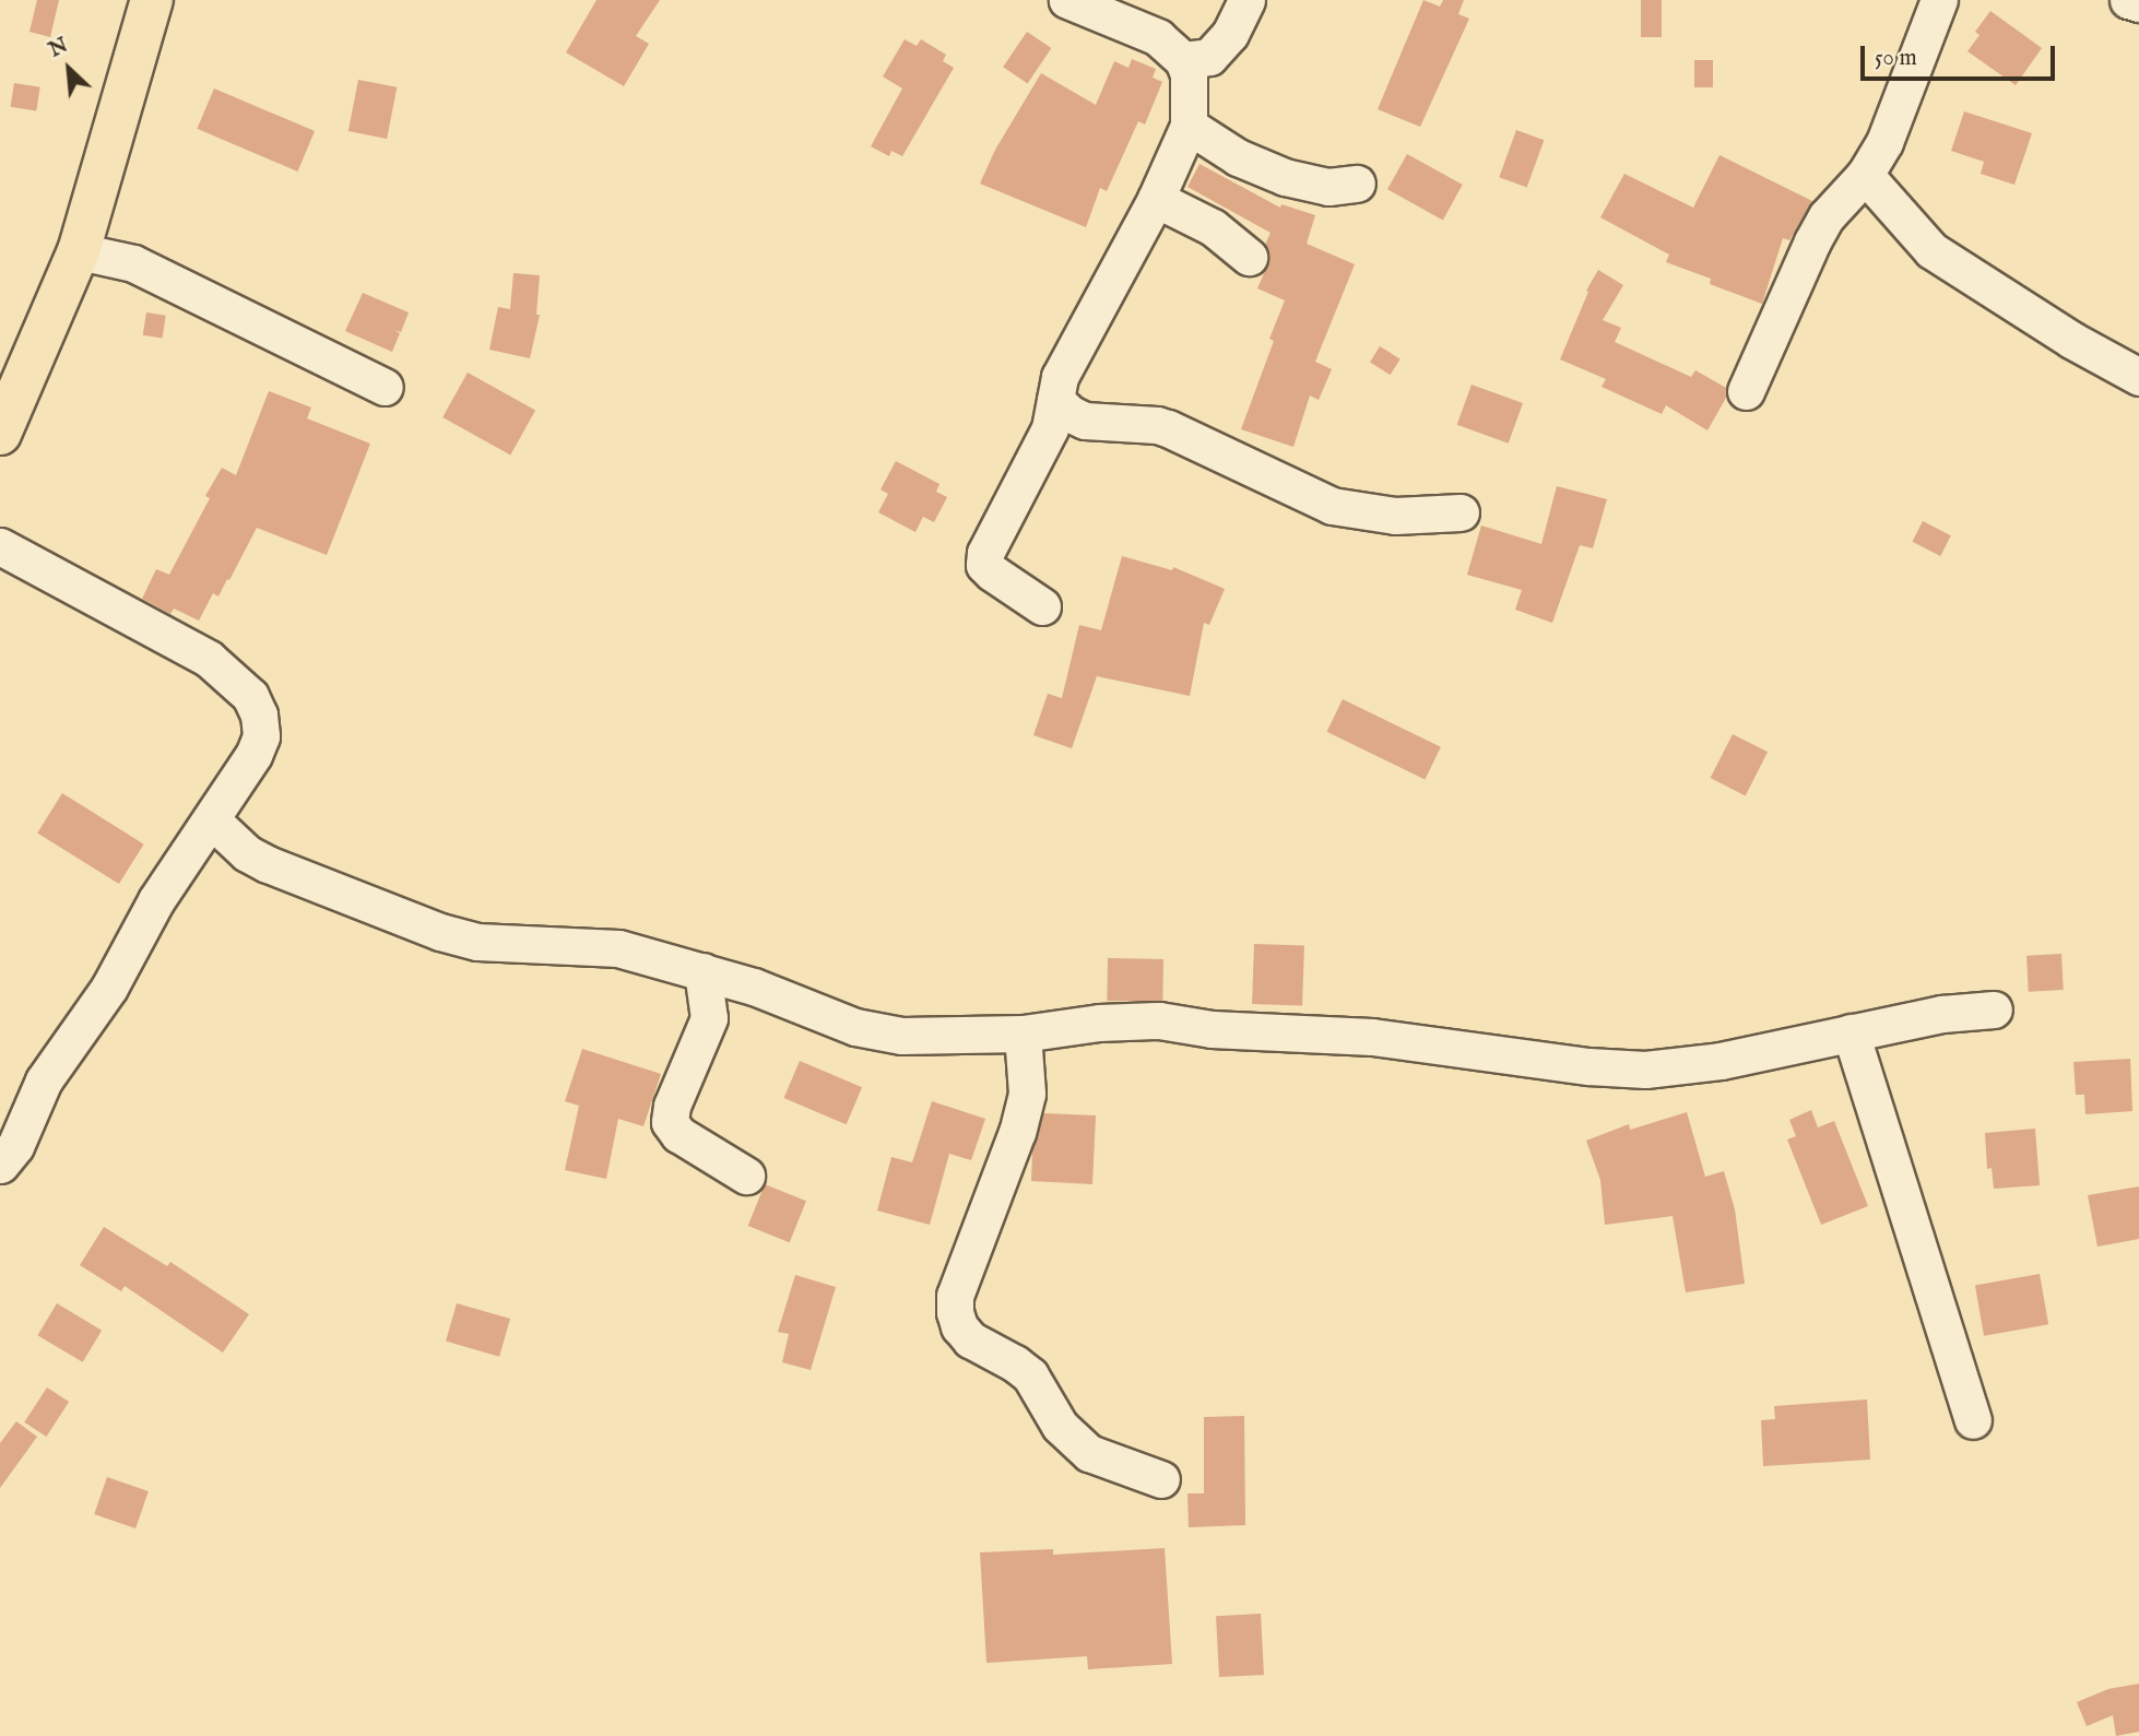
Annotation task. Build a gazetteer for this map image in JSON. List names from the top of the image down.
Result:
{
  "scale_bar": "50 m",
  "north": "top left"
}
